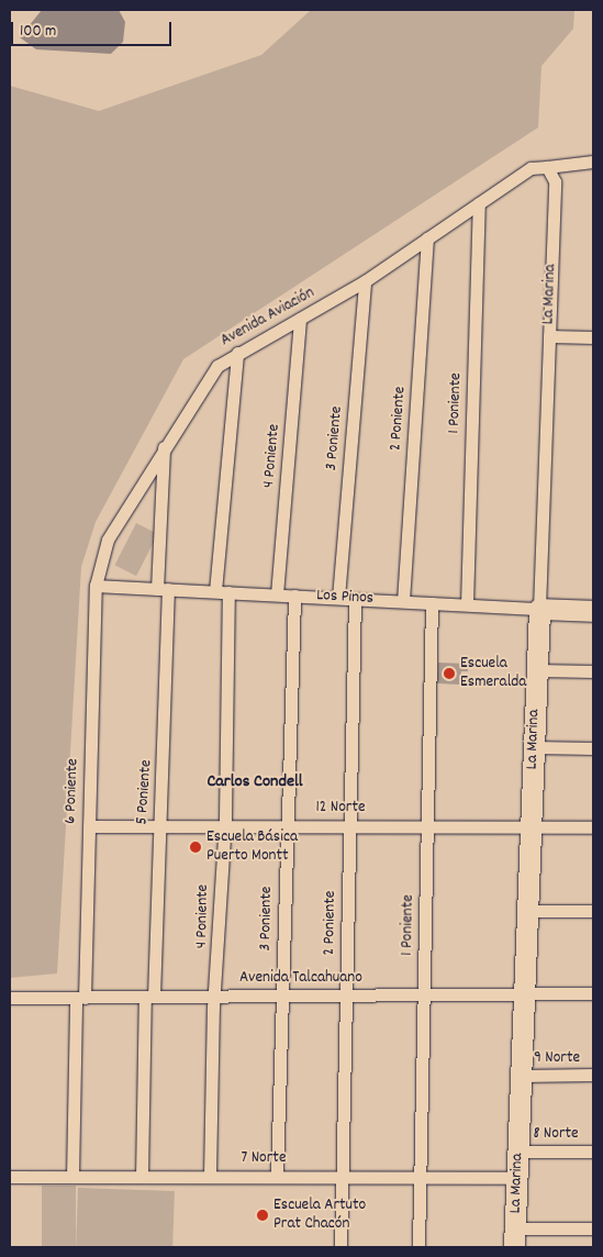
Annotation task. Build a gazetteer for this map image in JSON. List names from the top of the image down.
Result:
{
  "streets": {
    "main road": ["La Marina", "Los Pinos"],
    "street": [
      "Avenida Aviación",
      "1 Poniente",
      "2 Poniente",
      "3 Poniente",
      "4 Poniente",
      "6 Poniente",
      "5 Poniente",
      "12 Norte",
      "Avenida Talcahuano",
      "9 Norte",
      "8 Norte",
      "7 Norte"
    ]
  },
  "crossings": [
    ["La Marina", "Avenida Aviación"],
    ["La Marina", "Los Pinos"],
    ["La Marina", "12 Norte"],
    ["La Marina", "Avenida Talcahuano"],
    ["La Marina", "9 Norte"],
    ["La Marina", "8 Norte"],
    ["La Marina", "7 Norte"],
    ["Avenida Aviación", "1 Poniente"],
    ["Avenida Aviación", "2 Poniente"],
    ["Avenida Aviación", "3 Poniente"],
    ["Avenida Aviación", "4 Poniente"],
    ["Avenida Aviación", "Los Pinos"],
    ["Avenida Aviación", "6 Poniente"],
    ["1 Poniente", "Los Pinos"],
    ["1 Poniente", "12 Norte"],
    ["1 Poniente", "Avenida Talcahuano"],
    ["1 Poniente", "7 Norte"],
    ["2 Poniente", "Los Pinos"],
    ["2 Poniente", "12 Norte"],
    ["2 Poniente", "Avenida Talcahuano"],
    ["2 Poniente", "7 Norte"],
    ["3 Poniente", "Los Pinos"],
    ["3 Poniente", "12 Norte"],
    ["3 Poniente", "Avenida Talcahuano"],
    ["3 Poniente", "7 Norte"],
    ["4 Poniente", "Los Pinos"],
    ["4 Poniente", "12 Norte"],
    ["4 Poniente", "Avenida Talcahuano"],
    ["4 Poniente", "7 Norte"],
    ["Los Pinos", "6 Poniente"],
    ["Los Pinos", "5 Poniente"],
    ["6 Poniente", "12 Norte"],
    ["6 Poniente", "Avenida Talcahuano"],
    ["6 Poniente", "7 Norte"],
    ["5 Poniente", "12 Norte"],
    ["5 Poniente", "Avenida Talcahuano"],
    ["5 Poniente", "7 Norte"]
  ],
  "districts": ["Carlos Condell"],
  "places": ["Escuela Esmeralda", "Escuela Básica Puerto Montt", "Escuela Artuto Prat Chacón"],
  "scale_bar": "100 m"
}
